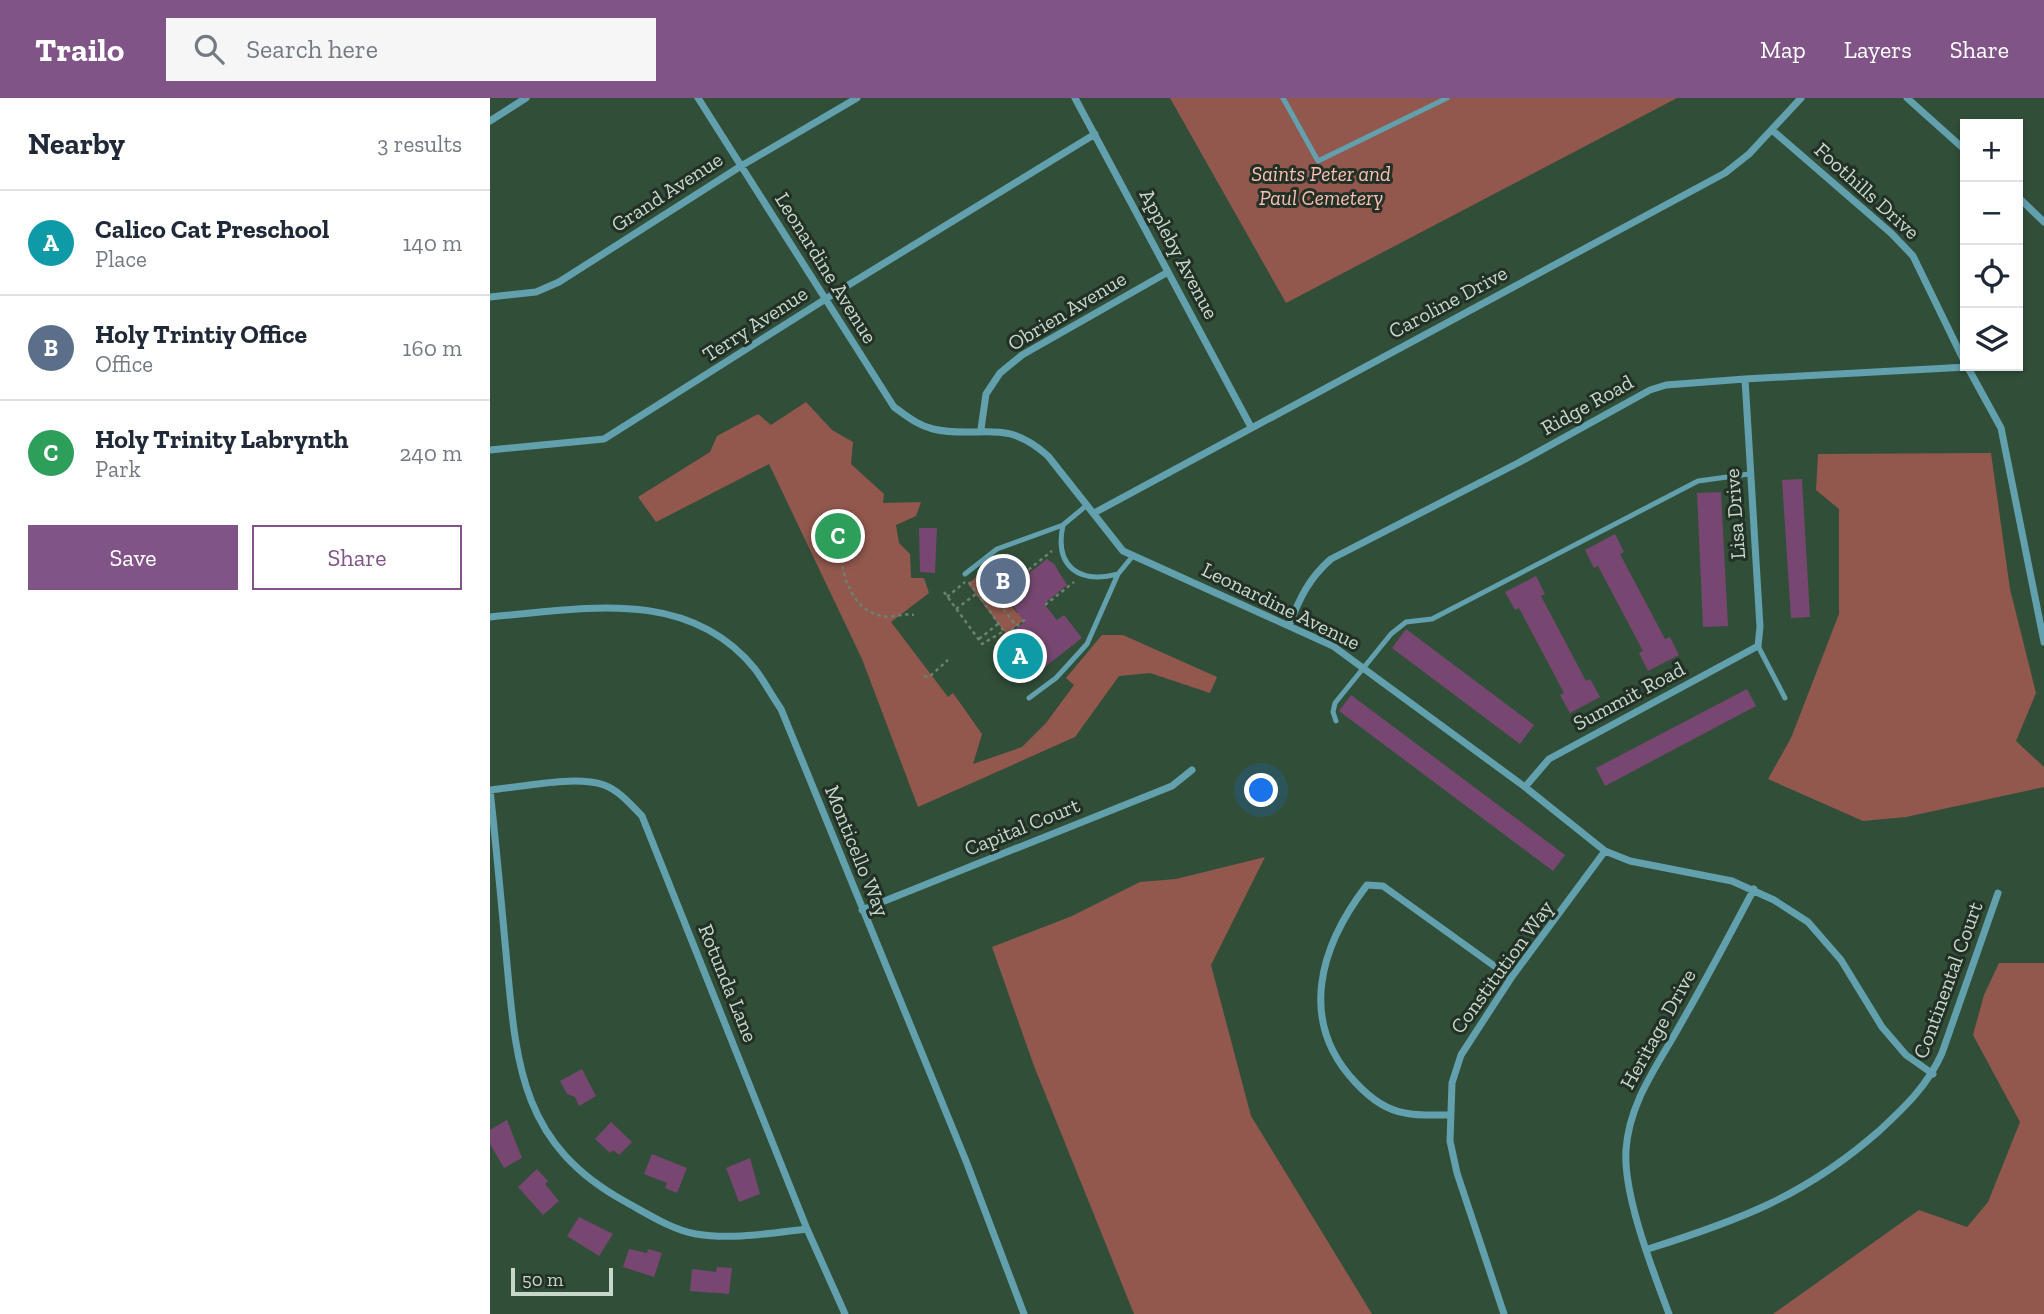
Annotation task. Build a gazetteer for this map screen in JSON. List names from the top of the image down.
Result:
{
  "streets": {
    "street": [
      "Foothills Drive",
      "Grand Avenue",
      "Appleby Avenue",
      "Leonardine Avenue",
      "Caroline Drive",
      "Obrien Avenue",
      "Terry Avenue",
      "Ridge Road",
      "Lisa Drive",
      "Summit Road",
      "Capital Court",
      "Monticello Way",
      "Constitution Way",
      "Continental Court",
      "Rotunda Lane",
      "Heritage Drive"
    ]
  },
  "crossings": [
    ["Foothills Drive", "Caroline Drive"],
    ["Grand Avenue", "Leonardine Avenue"],
    ["Appleby Avenue", "Caroline Drive"],
    ["Appleby Avenue", "Obrien Avenue"],
    ["Appleby Avenue", "Terry Avenue"],
    ["Leonardine Avenue", "Caroline Drive"],
    ["Leonardine Avenue", "Obrien Avenue"],
    ["Leonardine Avenue", "Terry Avenue"],
    ["Leonardine Avenue", "Ridge Road"],
    ["Leonardine Avenue", "Summit Road"],
    ["Leonardine Avenue", "Constitution Way"],
    ["Leonardine Avenue", "Continental Court"],
    ["Leonardine Avenue", "Heritage Drive"],
    ["Ridge Road", "Lisa Drive"],
    ["Lisa Drive", "Summit Road"],
    ["Capital Court", "Monticello Way"],
    ["Continental Court", "Heritage Drive"]
  ],
  "parks": ["Saints Peter and Paul Cemetery"],
  "scale_bar": "50 m",
  "page": {
    "header": "Trailo",
    "search": "Search here",
    "nav": ["Map", "Layers", "Share"],
    "heading": ["Nearby", "3 results"],
    "map_buttons": ["+", "−"],
    "list": [
      {
        "mark": "A",
        "name": "Calico Cat Preschool",
        "note": "Place",
        "value": "140 m"
      },
      {
        "mark": "B",
        "name": "Holy Trintiy Office",
        "note": "Office",
        "value": "160 m"
      },
      {
        "mark": "C",
        "name": "Holy Trinity Labrynth",
        "note": "Park",
        "value": "240 m"
      }
    ],
    "buttons": ["Save", "Share"],
    "pins": ["C", "B", "A"],
    "scale": "50 m"
  }
}
